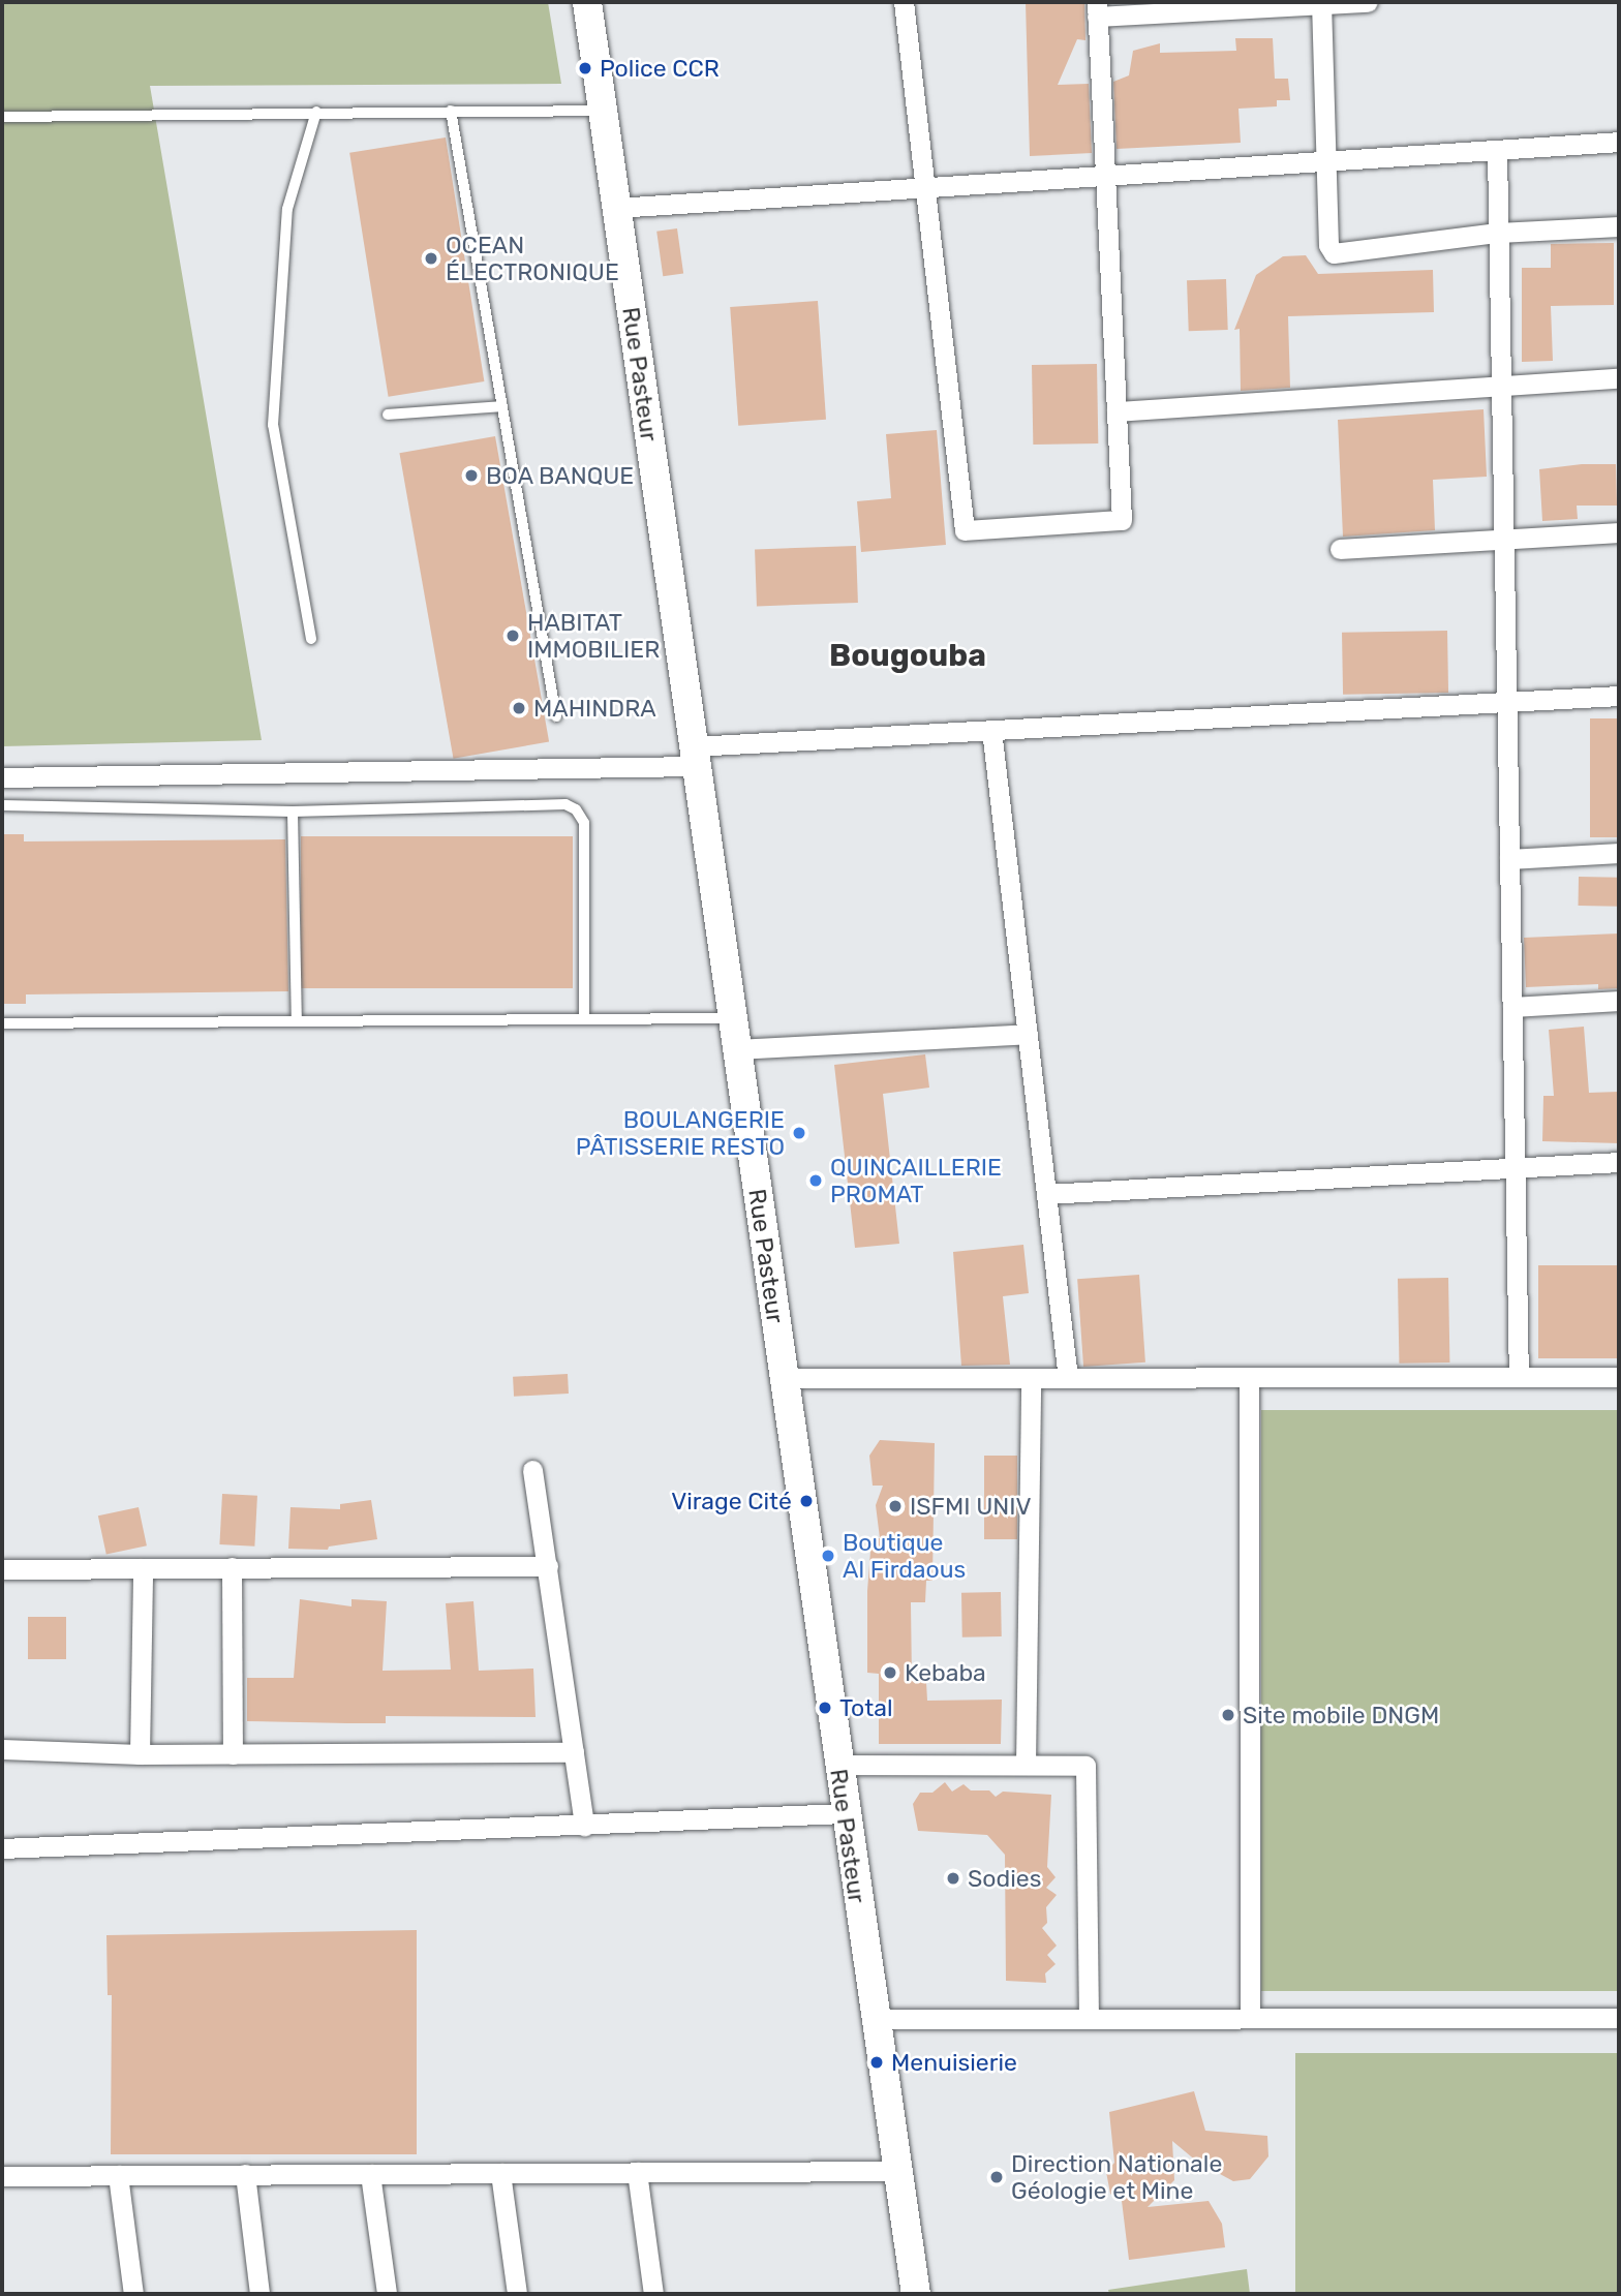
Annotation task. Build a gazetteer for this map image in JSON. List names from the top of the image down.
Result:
{
  "streets": {
    "main road": ["Rue Pasteur"]
  },
  "districts": ["Bougouba"],
  "places": [
    "Police CCR",
    "OCEAN ÉLECTRONIQUE",
    "BOA BANQUE",
    "HABITAT IMMOBILIER",
    "MAHINDRA",
    "BOULANGERIE PÂTISSERIE RESTO",
    "QUINCAILLERIE PROMAT",
    "Virage Cité",
    "ISFMI UNIV",
    "Boutique Al Firdaous",
    "Kebaba",
    "Total",
    "Site mobile DNGM",
    "Sodies",
    "Menuisierie",
    "Direction Nationale Géologie et Mine"
  ]
}
